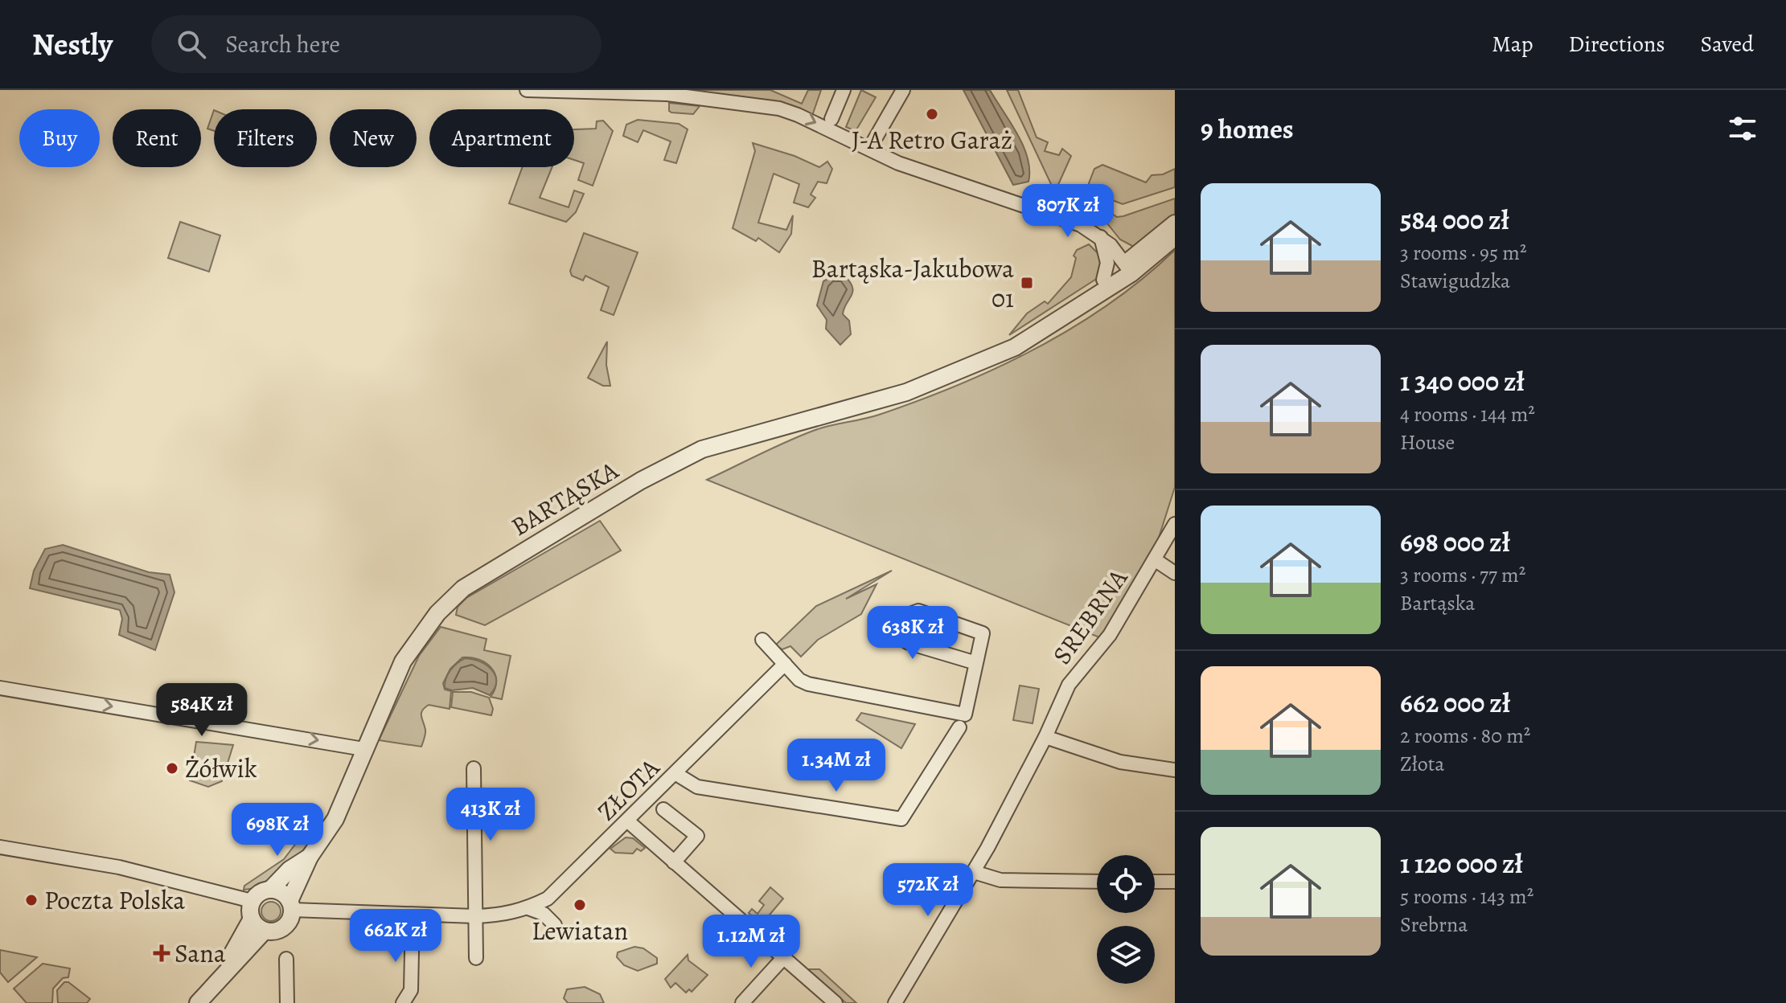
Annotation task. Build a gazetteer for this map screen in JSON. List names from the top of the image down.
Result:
{
  "streets": {
    "street": ["BARTĄSKA", "SREBRNA", "ZŁOTA"]
  },
  "crossings": [
    ["BARTĄSKA", "ZŁOTA"]
  ],
  "places": {
    "other": [
      "J-A Retro Garaż",
      "Żółwik",
      "Poczta Polska",
      "Lewiatan"
    ],
    "transit": ["Bartąska-Jakubowa 01"],
    "health": ["Sana"]
  },
  "page": {
    "header": "Nestly",
    "search": "Search here",
    "nav": ["Map", "Directions", "Saved"],
    "heading": "9 homes",
    "chip": [
      "Buy",
      "Rent",
      "Filters",
      "New",
      "Apartment"
    ],
    "list": [
      {
        "name": "584 000 zł",
        "note": "3 rooms · 95 m² · Stawigudzka"
      },
      {
        "name": "1 340 000 zł",
        "note": "4 rooms · 144 m² · House"
      },
      {
        "name": "698 000 zł",
        "note": "3 rooms · 77 m² · Bartąska"
      },
      {
        "name": "662 000 zł",
        "note": "2 rooms · 80 m² · Złota"
      },
      {
        "name": "1 120 000 zł",
        "note": "5 rooms · 143 m² · Srebrna"
      }
    ],
    "price": [
      "807K zł",
      "638K zł",
      "584K zł",
      "1.34M zł",
      "413K zł",
      "698K zł",
      "572K zł",
      "662K zł",
      "1.12M zł"
    ]
  }
}
